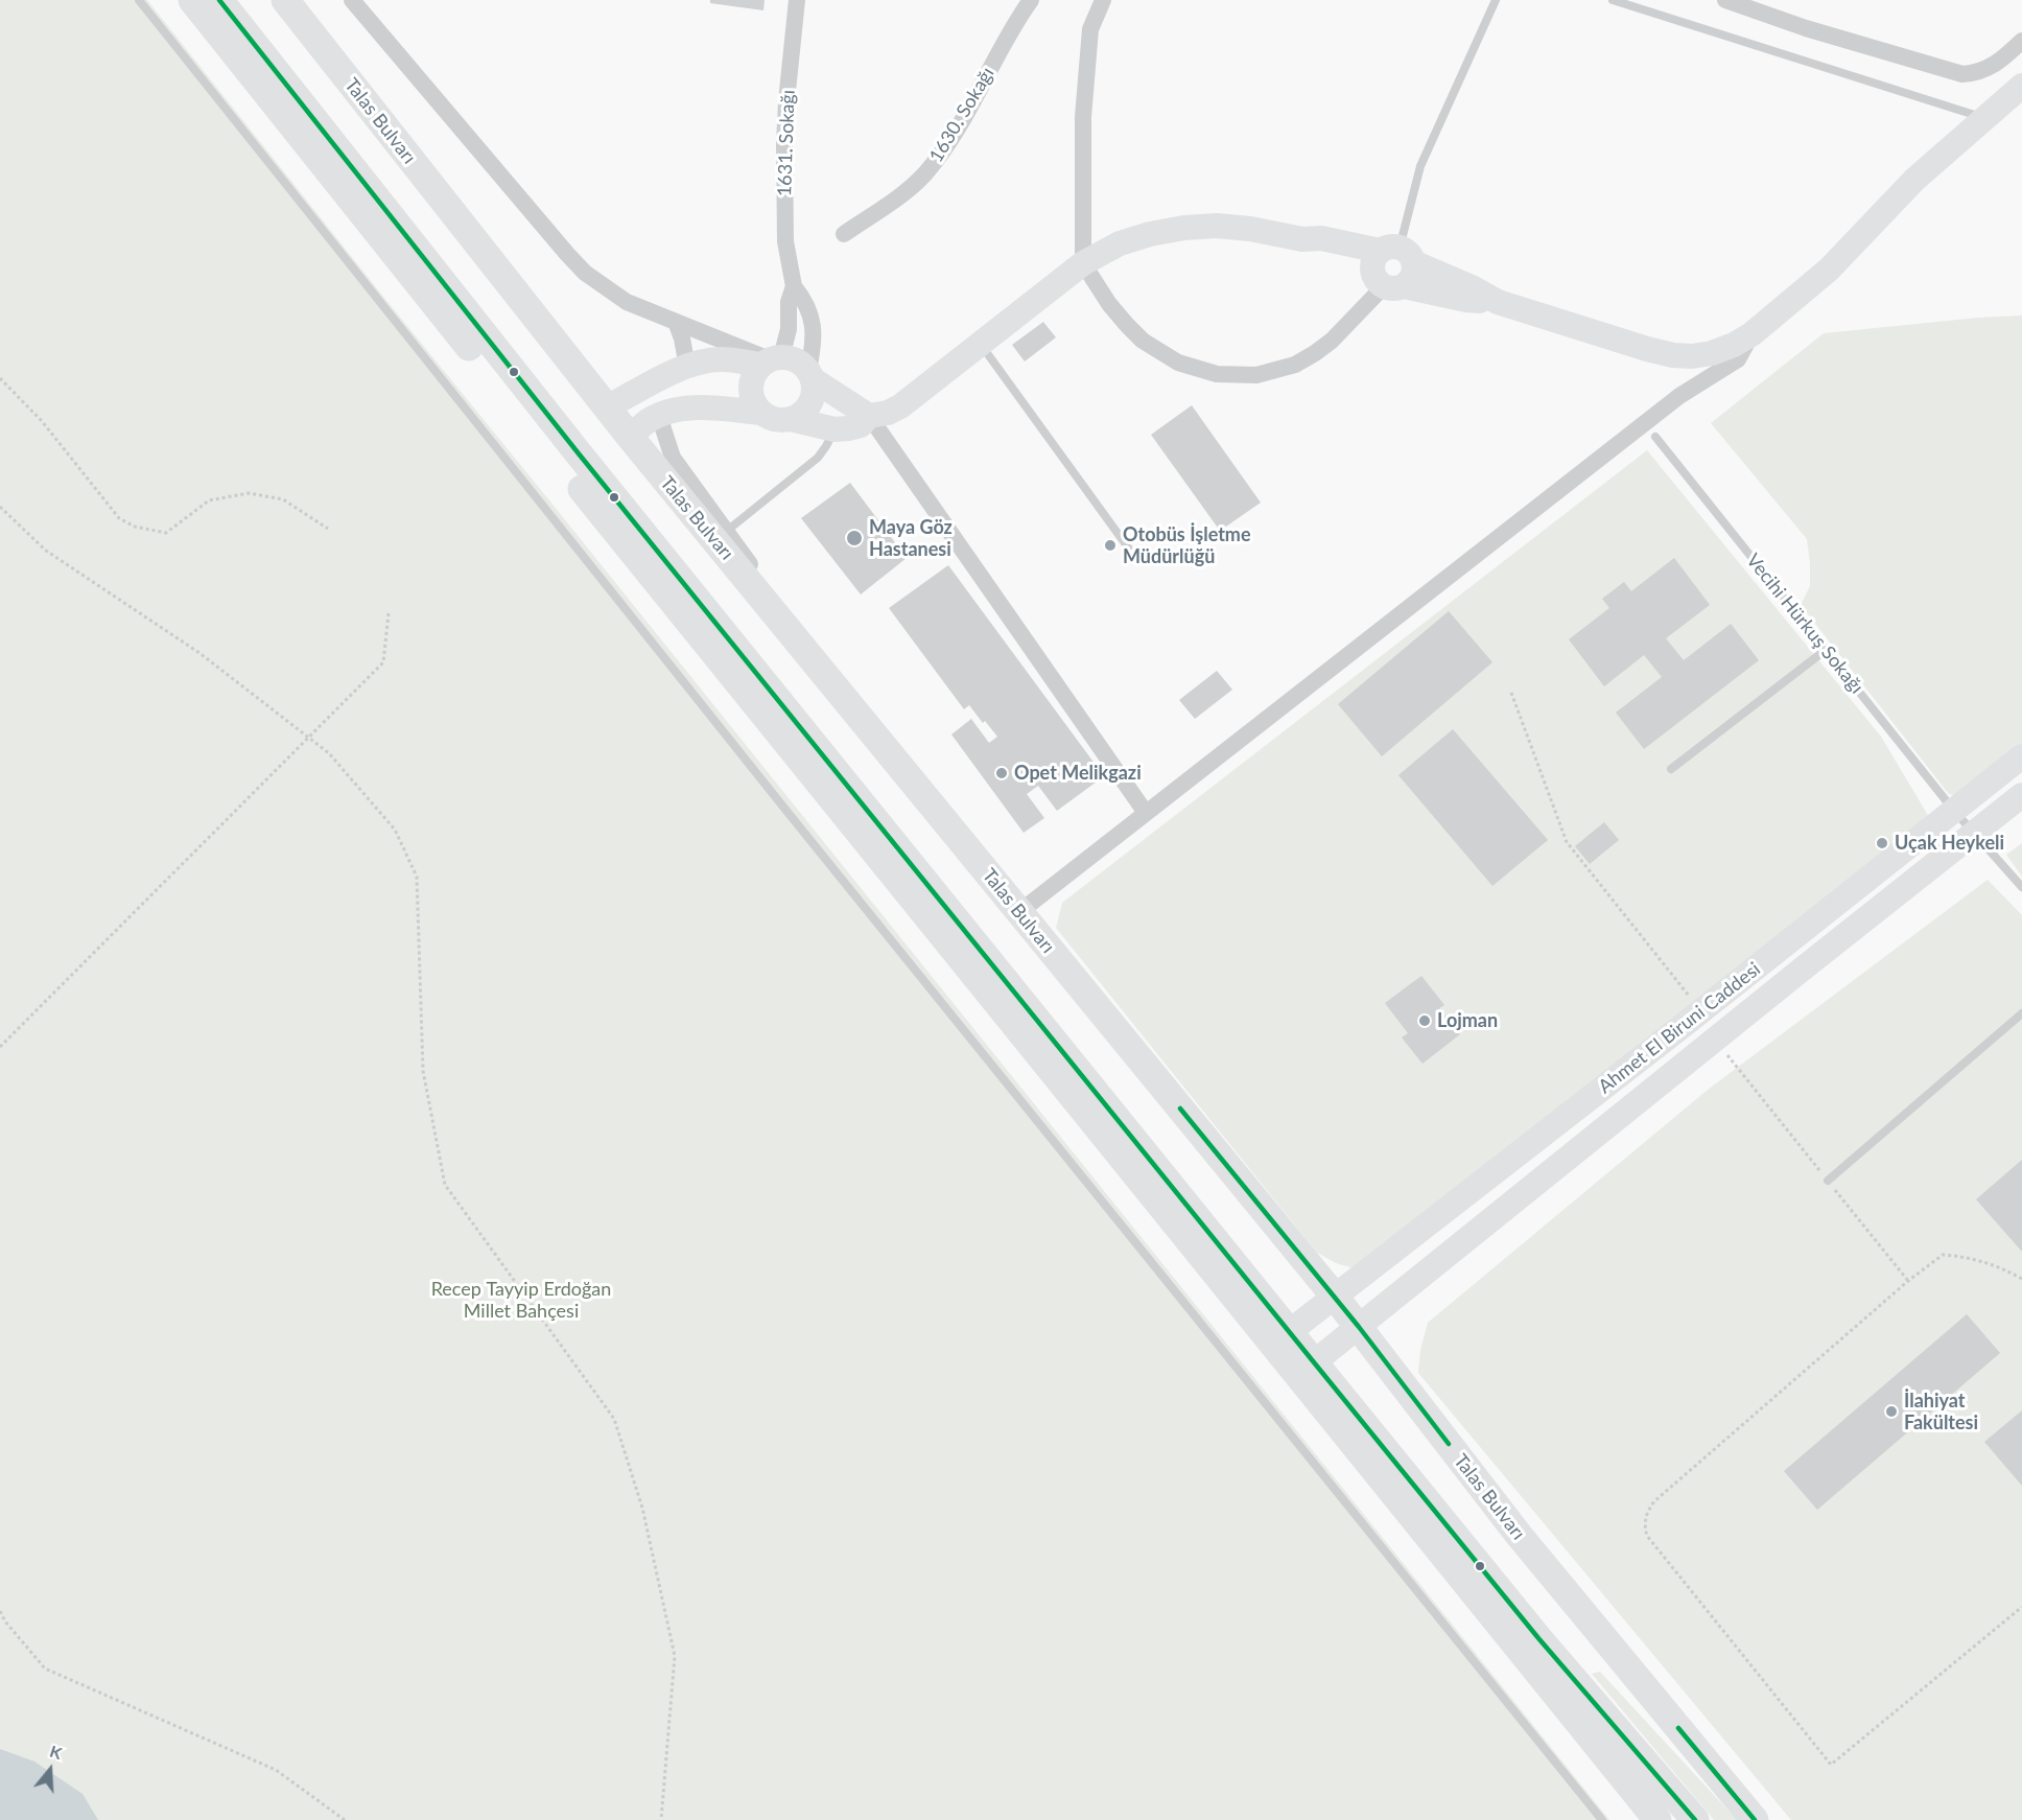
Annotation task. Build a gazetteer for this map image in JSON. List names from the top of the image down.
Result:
{
  "streets": {
    "main road": ["Talas Bulvarı"],
    "street": ["1630. Sokağı", "1631. Sokağı", "Ahmet El Biruni Caddesi"],
    "lane": ["Vecihi Hürkuş Sokağı"]
  },
  "crossings": [
    ["Talas Bulvarı", "Ahmet El Biruni Caddesi"],
    ["Vecihi Hürkuş Sokağı", "Ahmet El Biruni Caddesi"]
  ],
  "parks": ["Recep Tayyip Erdoğan Millet Bahçesi"],
  "places": [
    "Maya Göz Hastanesi",
    "Otobüs İşletme Müdürlüğü",
    "Opet Melikgazi",
    "Uçak Heykeli",
    "Lojman",
    "İlahiyat Fakültesi"
  ],
  "north": "top"
}
